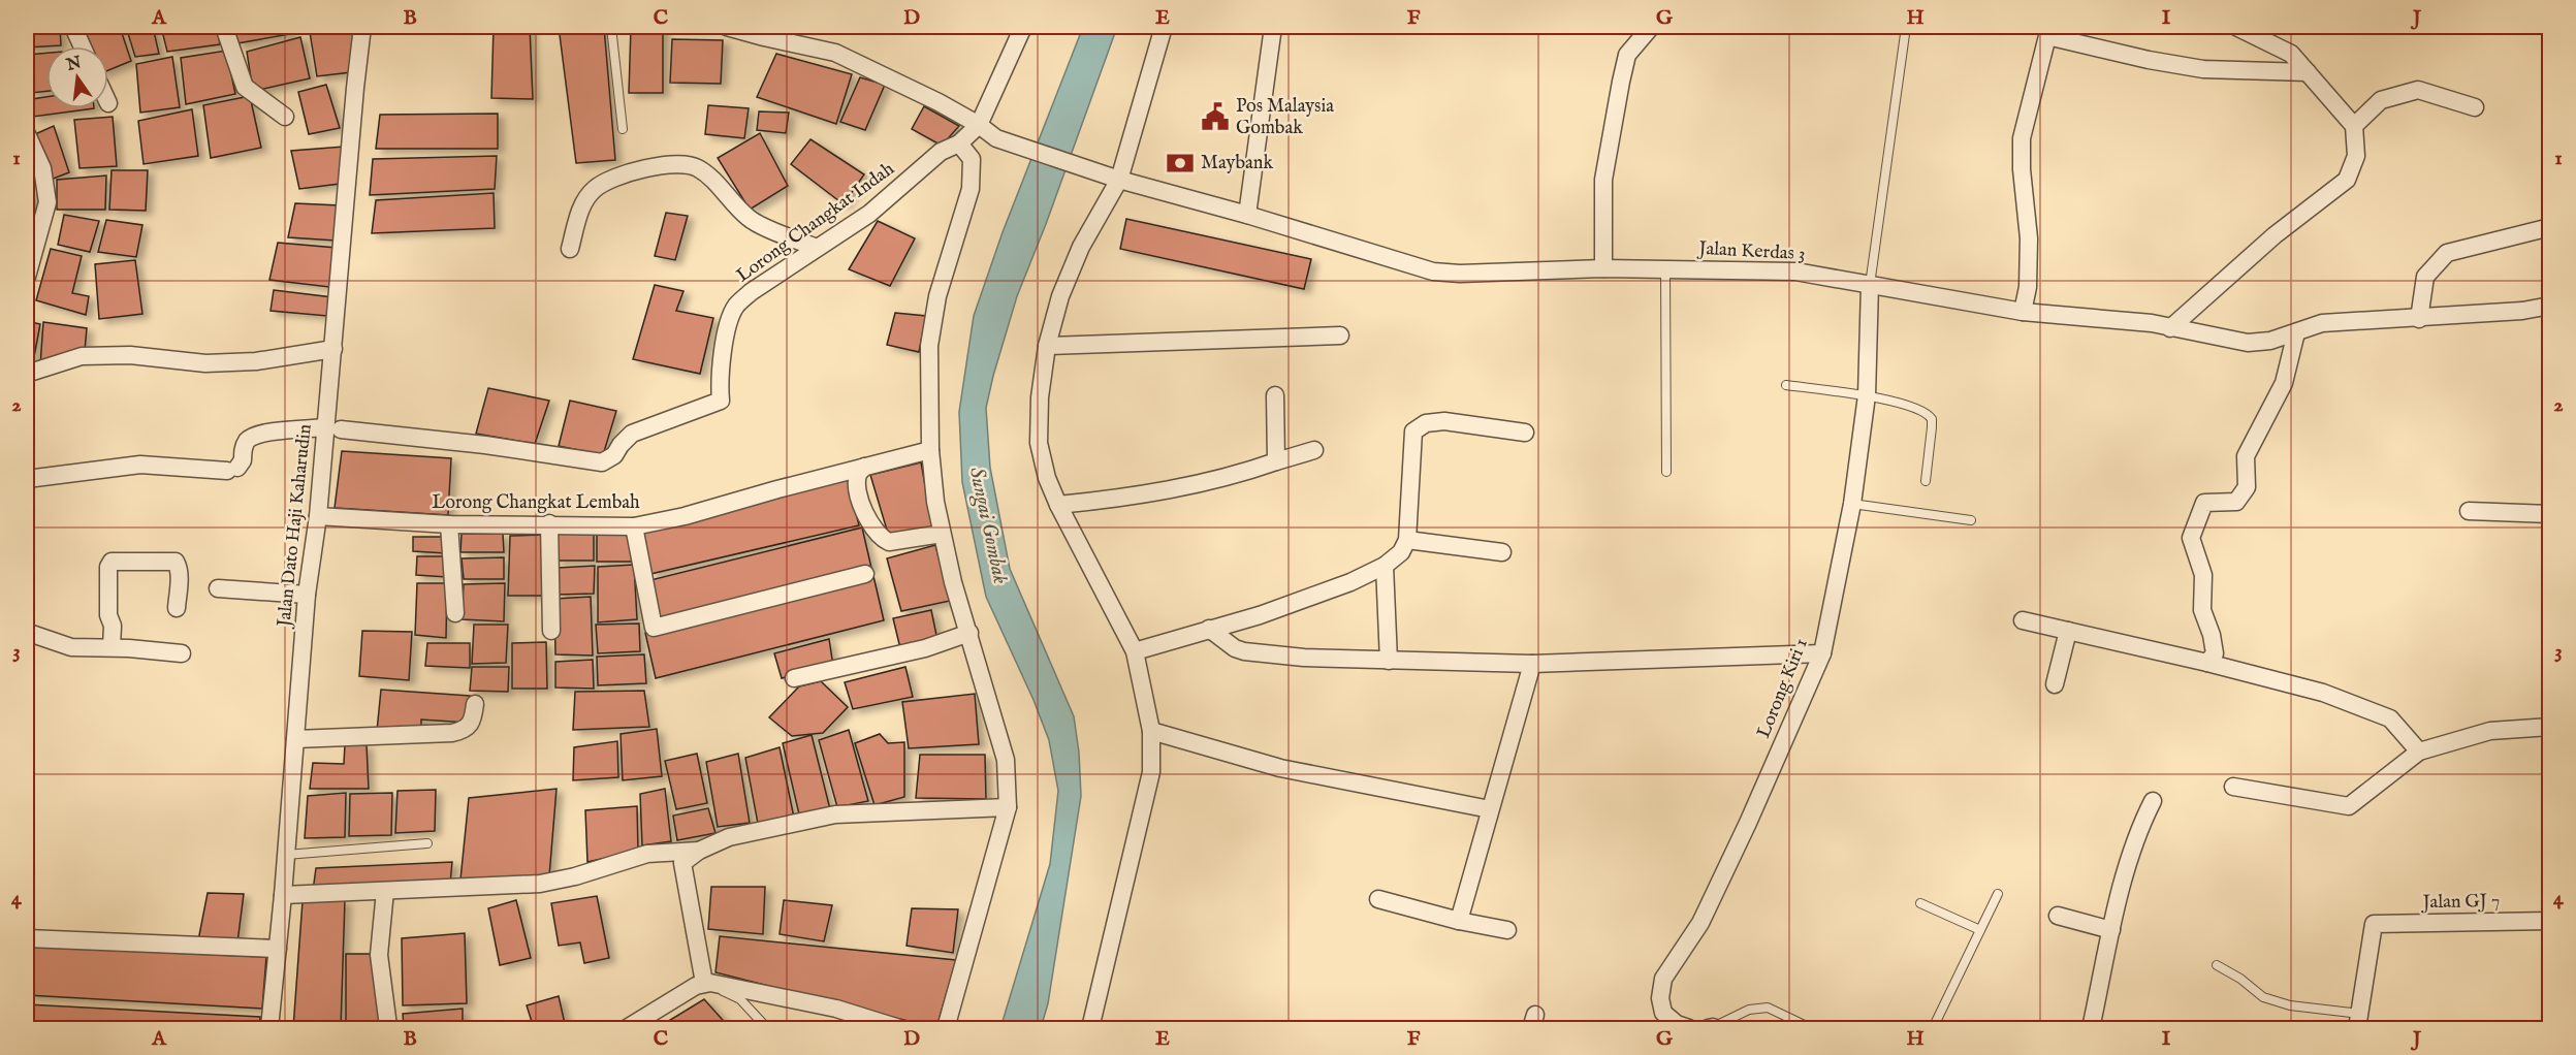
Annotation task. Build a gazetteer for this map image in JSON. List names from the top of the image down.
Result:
{
  "streets": {
    "street": [
      "Lorong Changkat Indah",
      "Jalan Kerdas 3",
      "Lorong Changkat Lembah",
      "Jalan Dato Haji Kaharudin",
      "Lorong Kiri 1",
      "Jalan GJ 7"
    ]
  },
  "crossings": [
    ["Lorong Changkat Indah", "Jalan Kerdas 3"],
    ["Lorong Changkat Indah", "Jalan Dato Haji Kaharudin"],
    ["Jalan Kerdas 3", "Lorong Kiri 1"],
    ["Lorong Changkat Lembah", "Jalan Dato Haji Kaharudin"]
  ],
  "water": ["Sungai Gombak"],
  "places": {
    "public building": ["Pos Malaysia Gombak"],
    "bank": ["Maybank"]
  },
  "north": "top",
  "grid": {
    "columns": [
      "A",
      "B",
      "C",
      "D",
      "E",
      "F",
      "G",
      "H",
      "I",
      "J"
    ],
    "rows": [
      "1",
      "2",
      "3",
      "4"
    ]
  }
}
